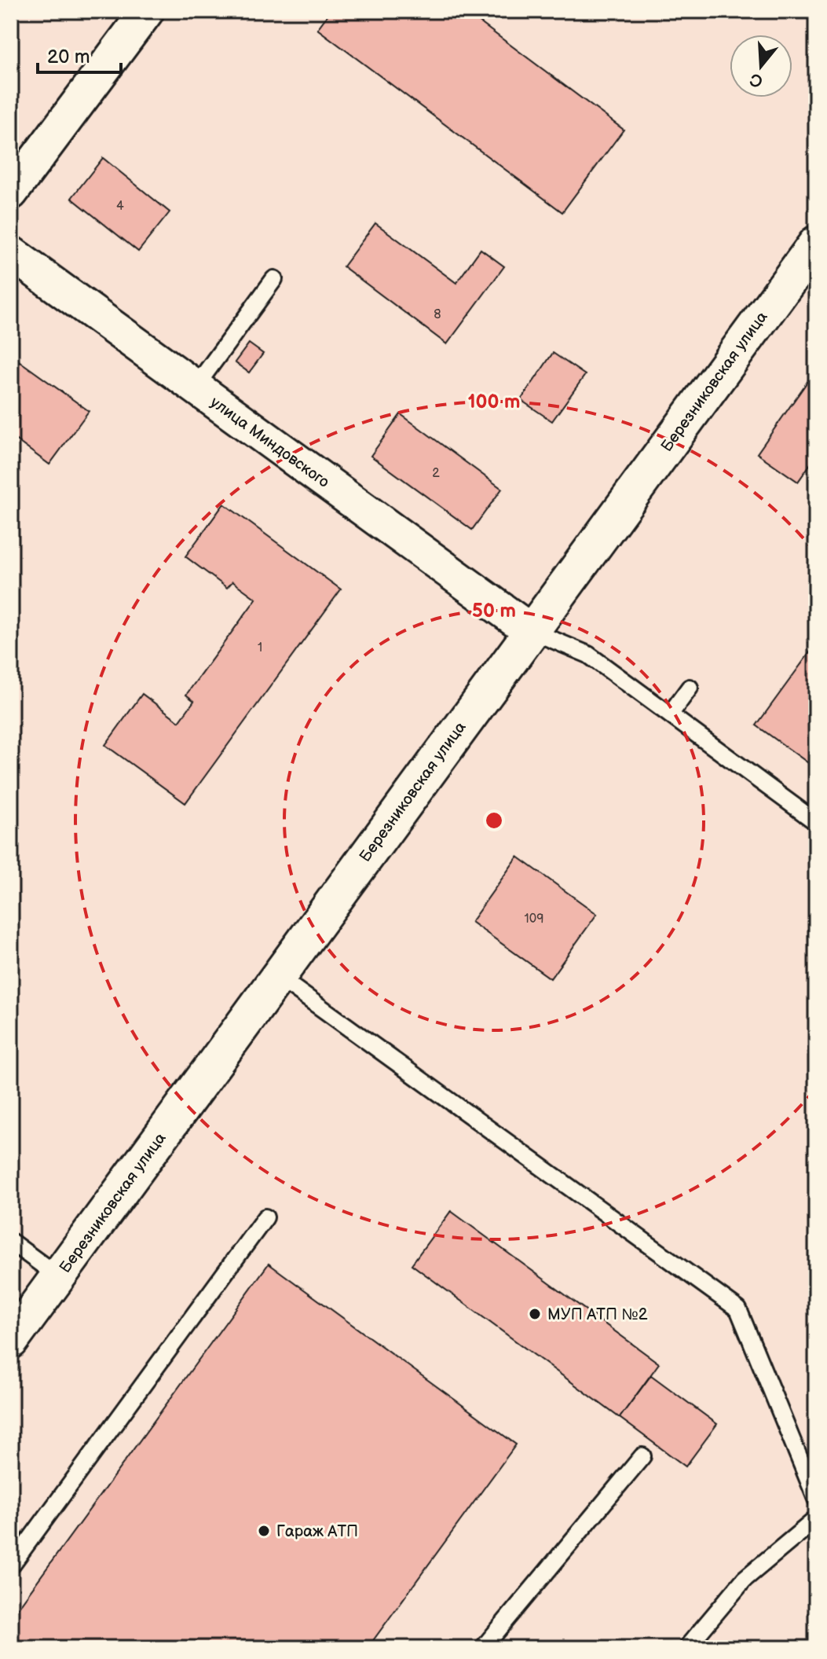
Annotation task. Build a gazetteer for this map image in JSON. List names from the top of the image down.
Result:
{
  "streets": {
    "street": ["Березниковская улица", "улица Миндовского"]
  },
  "crossings": [
    ["Березниковская улица", "улица Миндовского"]
  ],
  "places": ["МУП АТП №2", "Гараж АТП"],
  "house_numbers": [
    "4",
    "8",
    "2",
    "1",
    "109"
  ],
  "scale_bar": "20 m",
  "north": "bottom",
  "rings": ["100 m", "50 m"]
}
